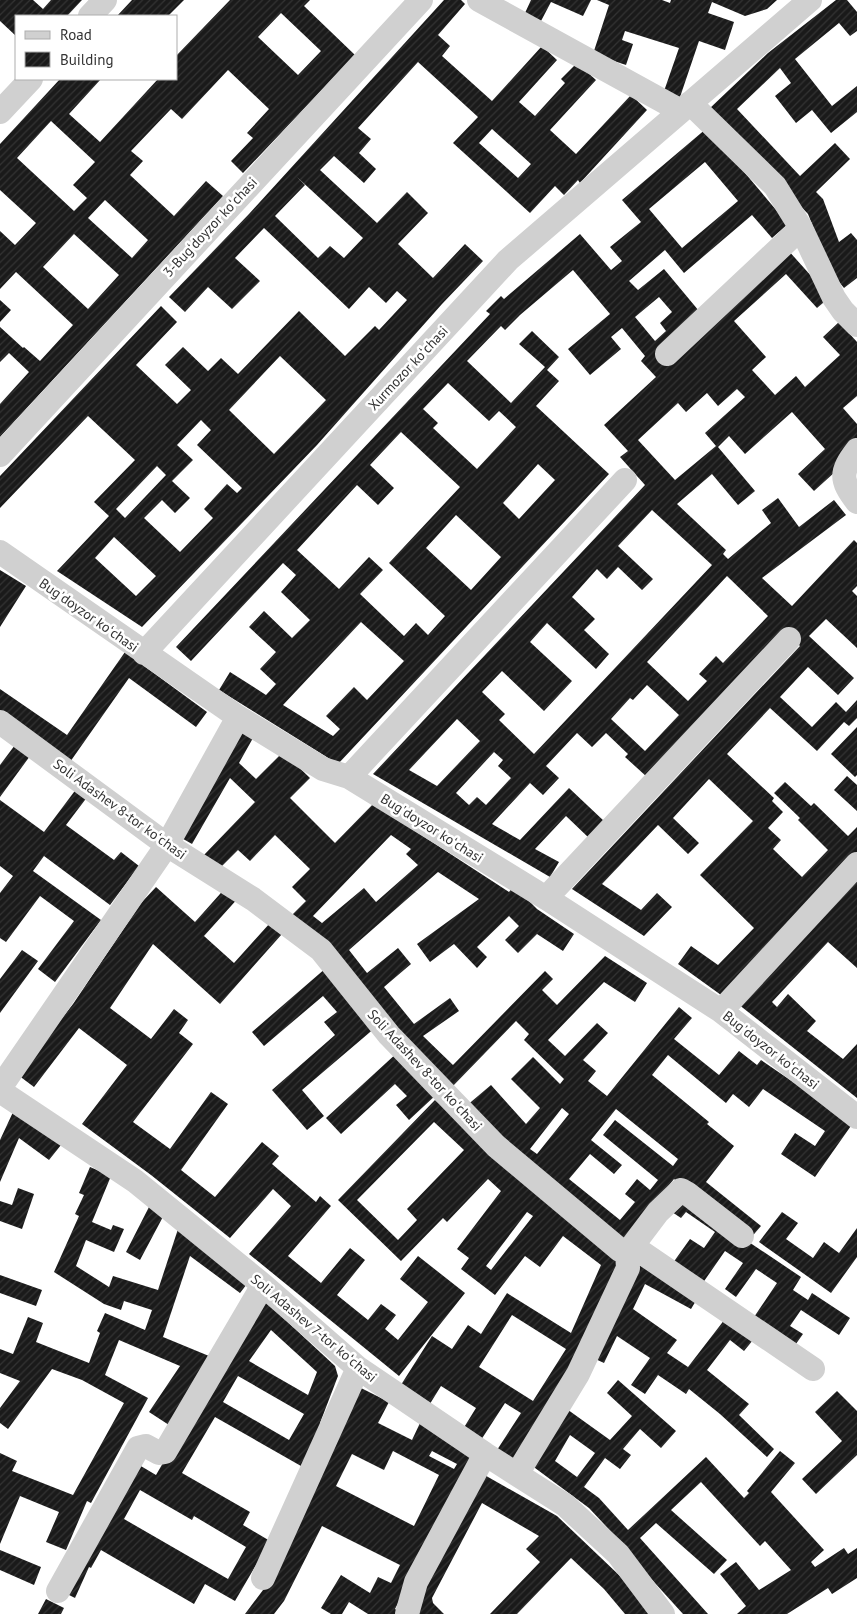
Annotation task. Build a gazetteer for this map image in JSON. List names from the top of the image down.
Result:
{
  "streets": {
    "street": [
      "3-Bugʻdoyzor koʻchasi",
      "Xurmozor koʻchasi",
      "Bug'doyzor koʻchasi",
      "Soli Adashev 8-tor koʻchasi",
      "Soli Adashev 7-tor koʻchasi"
    ]
  },
  "crossings": [
    ["Xurmozor koʻchasi", "Bug'doyzor koʻchasi"]
  ],
  "legend": ["Road", "Building"]
}
